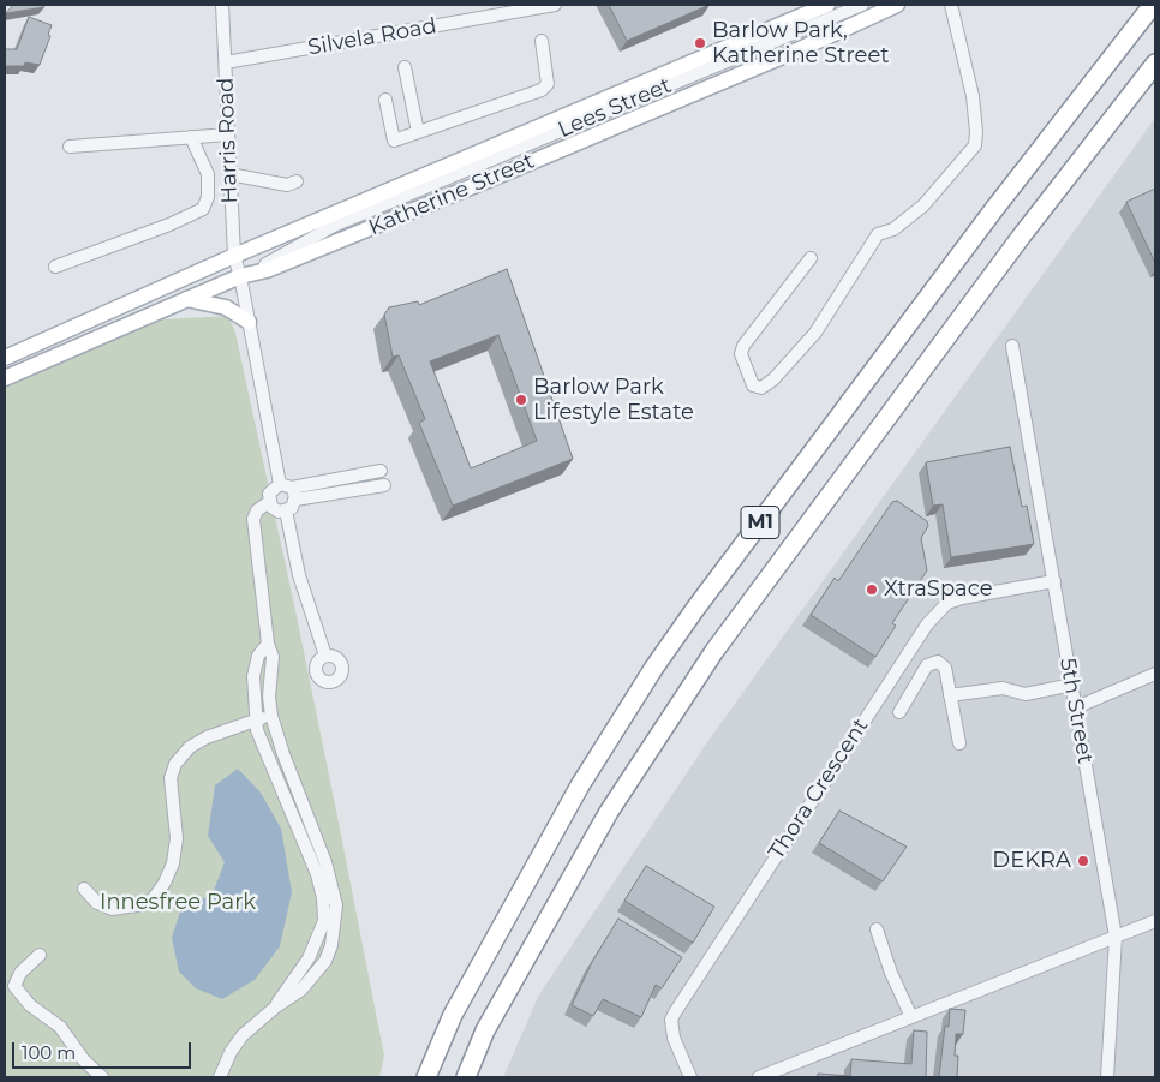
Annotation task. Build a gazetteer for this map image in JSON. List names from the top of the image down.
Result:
{
  "streets": {
    "highway": ["M1"],
    "main road": ["Katherine Street"],
    "street": [
      "Silvela Road",
      "Lees Street",
      "Harris Road",
      "5th Street",
      "Thora Crescent"
    ]
  },
  "crossings": [
    ["Silvela Road", "Harris Road"],
    ["Lees Street", "Harris Road"],
    ["Lees Street", "Katherine Street"],
    ["Harris Road", "Katherine Street"],
    ["5th Street", "Thora Crescent"]
  ],
  "parks": ["Innesfree Park"],
  "places": [
    "Barlow Park, Katherine Street",
    "Barlow Park Lifestyle Estate",
    "XtraSpace",
    "DEKRA"
  ],
  "scale_bar": "100 m"
}
